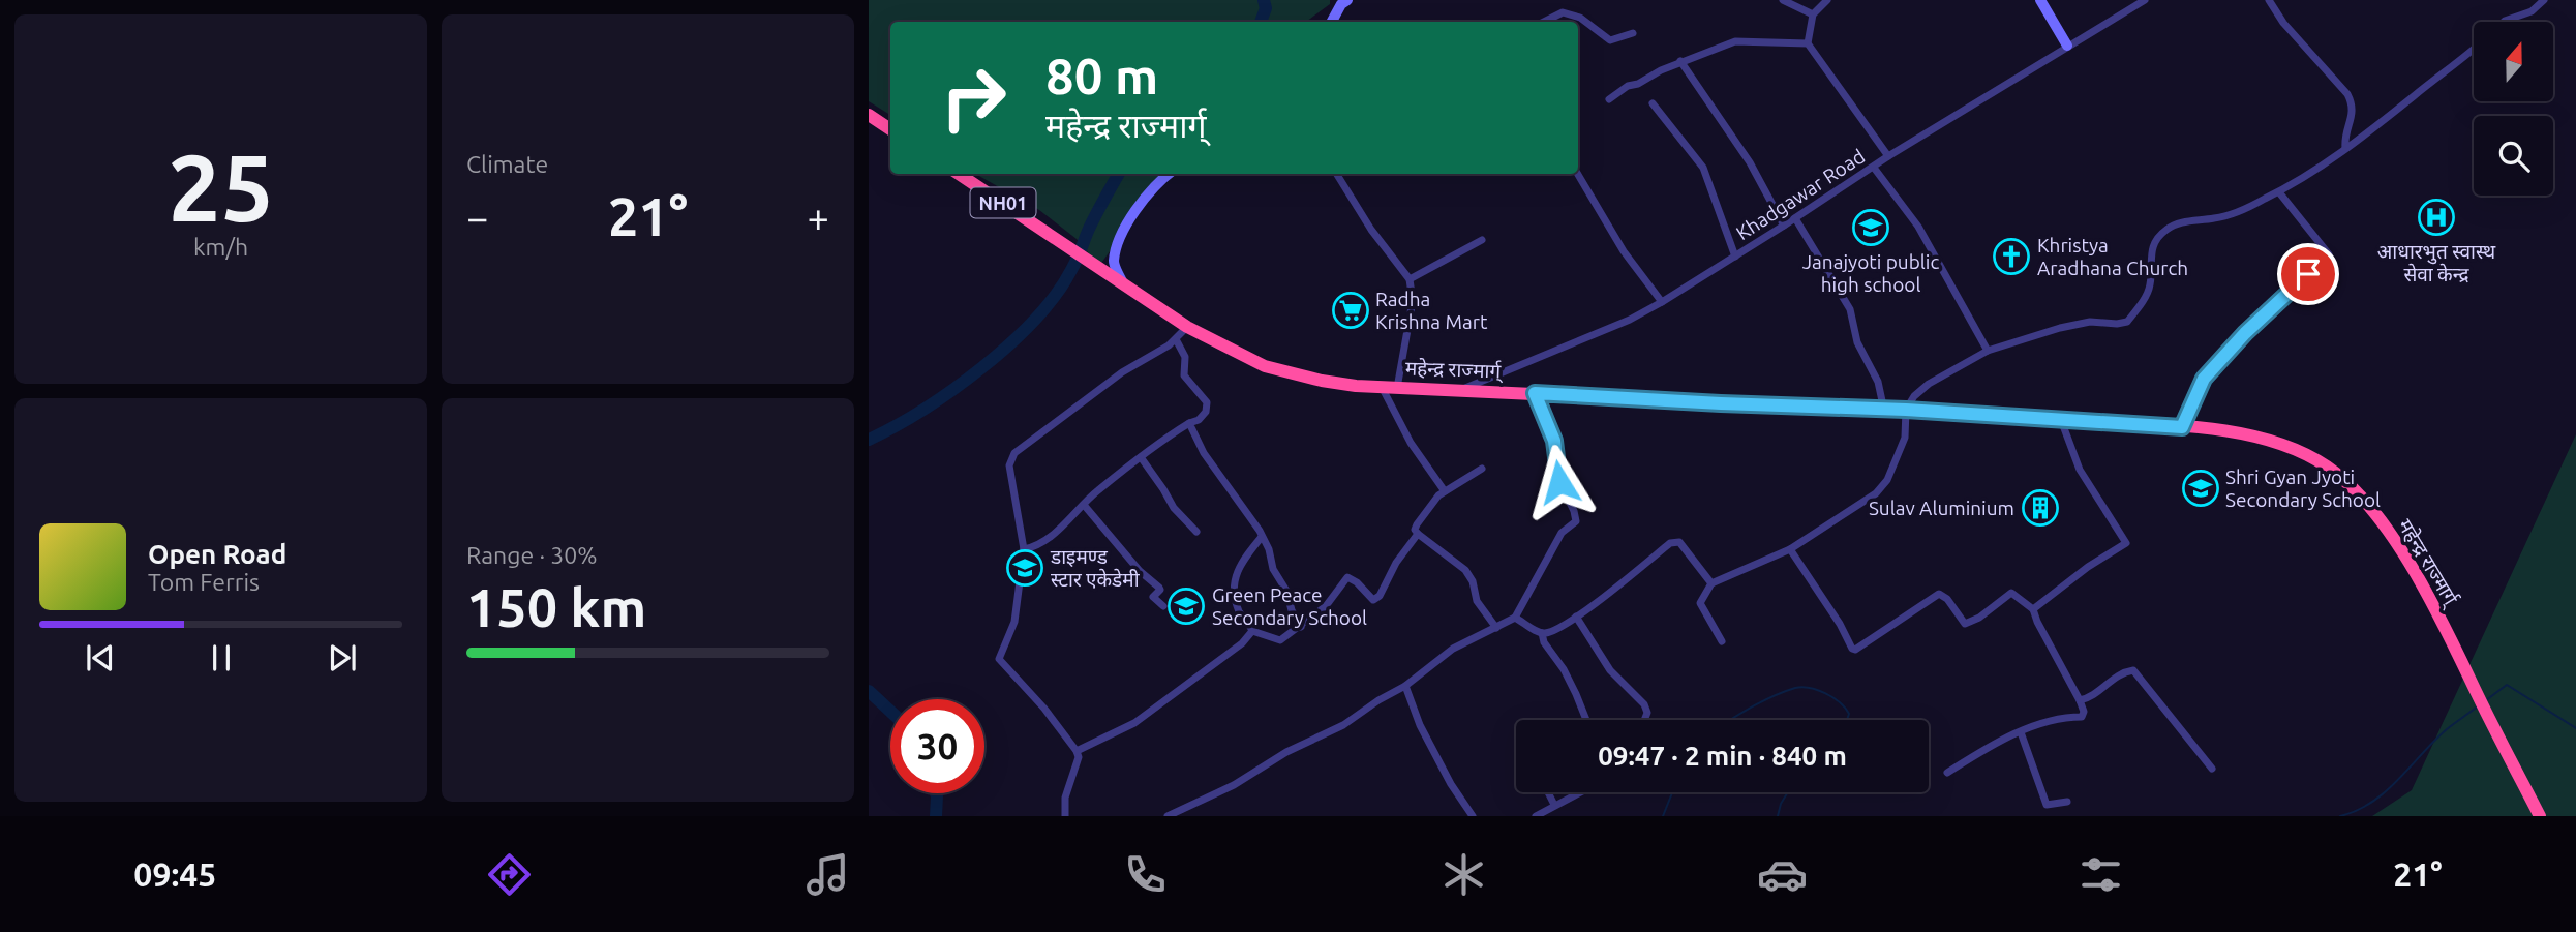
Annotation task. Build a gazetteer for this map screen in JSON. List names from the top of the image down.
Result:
{
  "streets": {
    "highway": ["NH01", "महेन्द्र राज्मार्ग्"],
    "street": ["Khadgawar Road"]
  },
  "crossings": [
    ["Khadgawar Road", "महेन्द्र राज्मार्ग्"]
  ],
  "places": {
    "hospital": ["आधारभुत स्वास्थ सेवा केन्द्र"],
    "school or university": [
      "Janajyoti public high school",
      "Shri Gyan Jyoti Secondary School",
      "डाइमण्ड स्टार एकेडेमी",
      "Green Peace Secondary School"
    ],
    "church": ["Khristya Aradhana Church"],
    "supermarket": ["Radha Krishna Mart"],
    "building": ["Sulav Aluminium"]
  },
  "north": "top",
  "page": {
    "tile": [
      ["25", "km/h"],
      "Climate",
      ["Range · 30%", "150 km"]
    ],
    "turn": ["80 m", "महेन्द्र राज्मार्ग्"],
    "heat": ["−", "21°", "+"],
    "song": ["Open Road", "Tom Ferris"],
    "limit": "30",
    "trip": "09:47 · 2 min · 840 m",
    "tabs": ["09:45", "21°"]
  }
}
